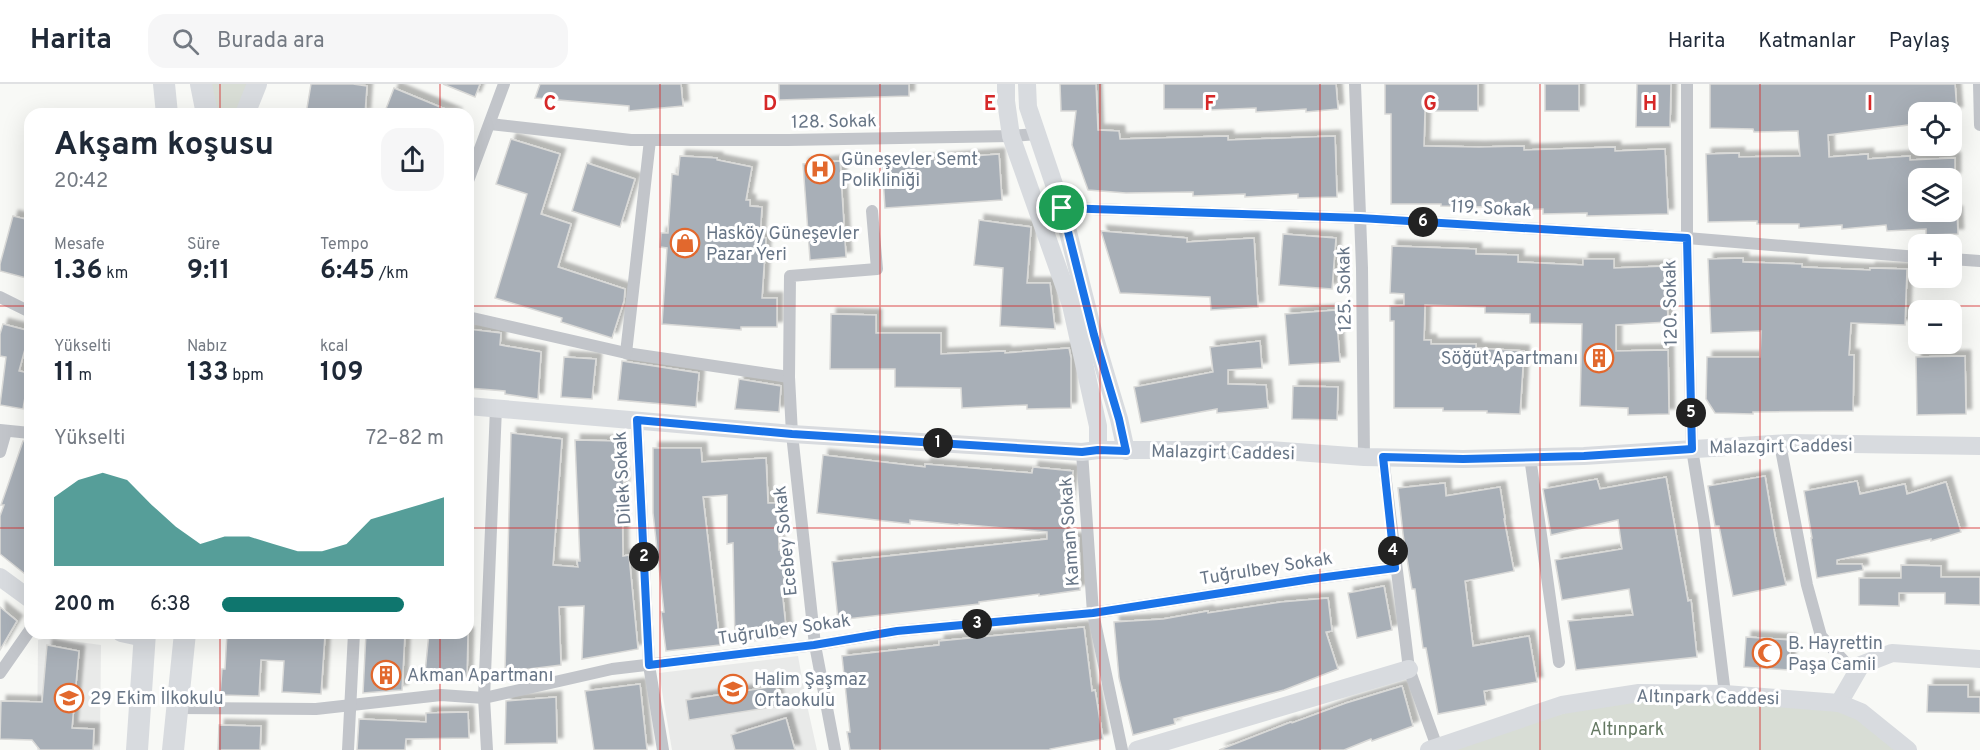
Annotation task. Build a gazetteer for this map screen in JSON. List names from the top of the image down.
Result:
{
  "streets": {
    "street": [
      "128. Sokak",
      "119. Sokak",
      "125. Sokak",
      "120. Sokak",
      "Malazgirt Caddesi",
      "Dilek Sokak",
      "Kaman Sokak",
      "Ecebey Sokak",
      "Tuğrulbey Sokak",
      "Altınpark Caddesi"
    ]
  },
  "crossings": [
    ["119. Sokak", "125. Sokak"],
    ["119. Sokak", "120. Sokak"],
    ["125. Sokak", "Malazgirt Caddesi"],
    ["120. Sokak", "Malazgirt Caddesi"],
    ["120. Sokak", "Altınpark Caddesi"],
    ["Malazgirt Caddesi", "Dilek Sokak"],
    ["Malazgirt Caddesi", "Kaman Sokak"],
    ["Malazgirt Caddesi", "Ecebey Sokak"],
    ["Dilek Sokak", "Tuğrulbey Sokak"],
    ["Kaman Sokak", "Tuğrulbey Sokak"],
    ["Ecebey Sokak", "Tuğrulbey Sokak"]
  ],
  "parks": ["Altınpark"],
  "places": {
    "hospital": ["Güneşevler Semt Polikliniği"],
    "shop": ["Hasköy Güneşevler Pazar Yeri"],
    "building": ["Söğüt Apartmanı", "Akman Apartmanı"],
    "mosque": ["B. Hayrettin Paşa Camii"],
    "school or university": ["Halim Şaşmaz Ortaokulu", "29 Ekim İlkokulu"]
  },
  "page": {
    "header": "Harita",
    "search": "Burada ara",
    "nav": ["Harita", "Katmanlar", "Paylaş"],
    "map_buttons": ["+", "−"],
    "heading": ["Akşam koşusu", "20:42"],
    "pins": [
      "6",
      "5",
      "1",
      "4",
      "2",
      "3"
    ],
    "stats": [
      ["Mesafe", "1.36 km"],
      ["Süre", "9:11"],
      ["Tempo", "6:45 /km"],
      ["Yükselti", "11 m"],
      ["Nabız", "133 bpm"],
      ["kcal", "109"]
    ],
    "chart": ["Yükselti", "72–82 m"],
    "list": [
      {
        "name": "200 m",
        "note": "6:38"
      }
    ]
  },
  "grid": {
    "columns": [
      "C",
      "D",
      "E",
      "F",
      "G",
      "H",
      "I"
    ]
  }
}
